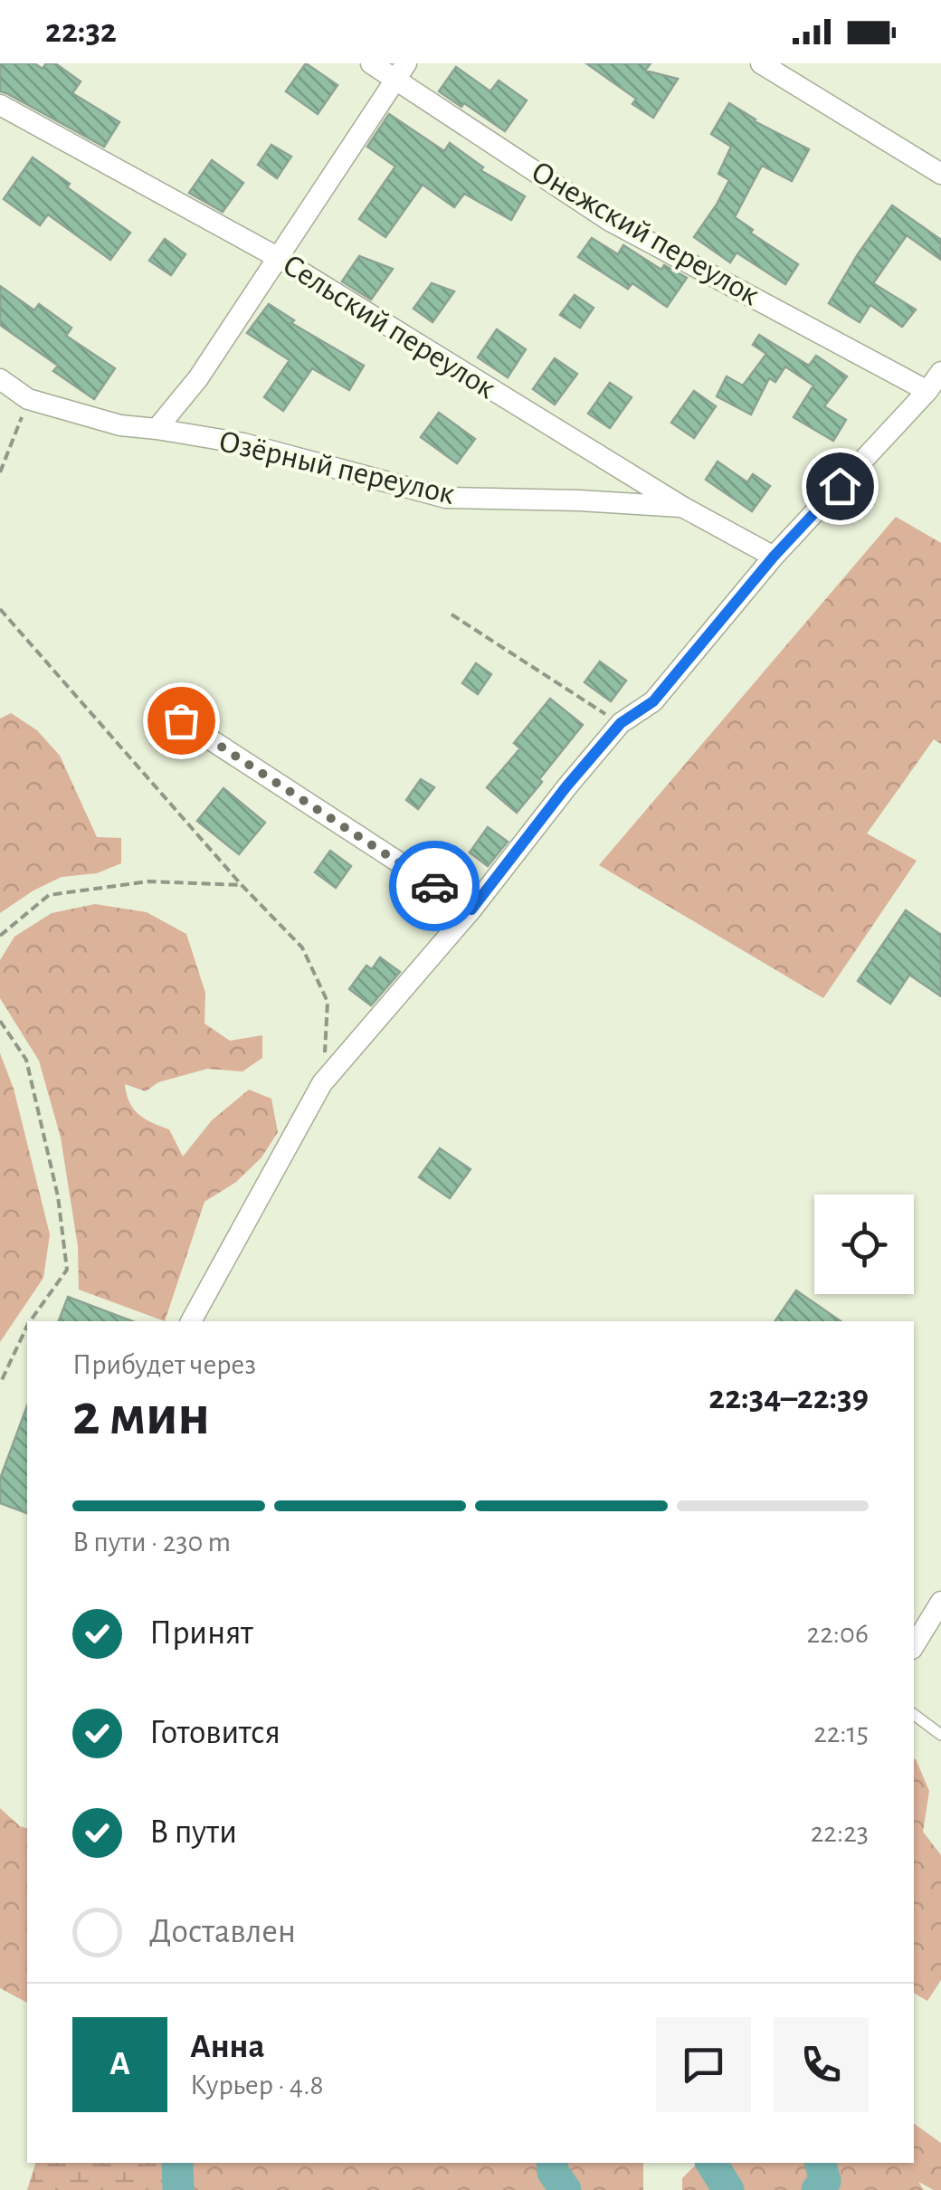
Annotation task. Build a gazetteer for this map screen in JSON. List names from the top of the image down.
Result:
{
  "streets": {
    "street": ["Онежский переулок", "Сельский переулок", "Озёрный переулок"]
  },
  "crossings": [
    ["Сельский переулок", "Озёрный переулок"]
  ],
  "page": {
    "status": "22:32",
    "heading": ["2 мин", "Прибудет через", "22:34–22:39"],
    "panel": ["Анна", "Курьер · 4.8"],
    "bar": "В пути · 230 m",
    "list": [
      ["Принят", "22:06"],
      ["Готовится", "22:15"],
      ["В пути", "22:23"],
      "Доставлен"
    ],
    "round": "А"
  }
}
